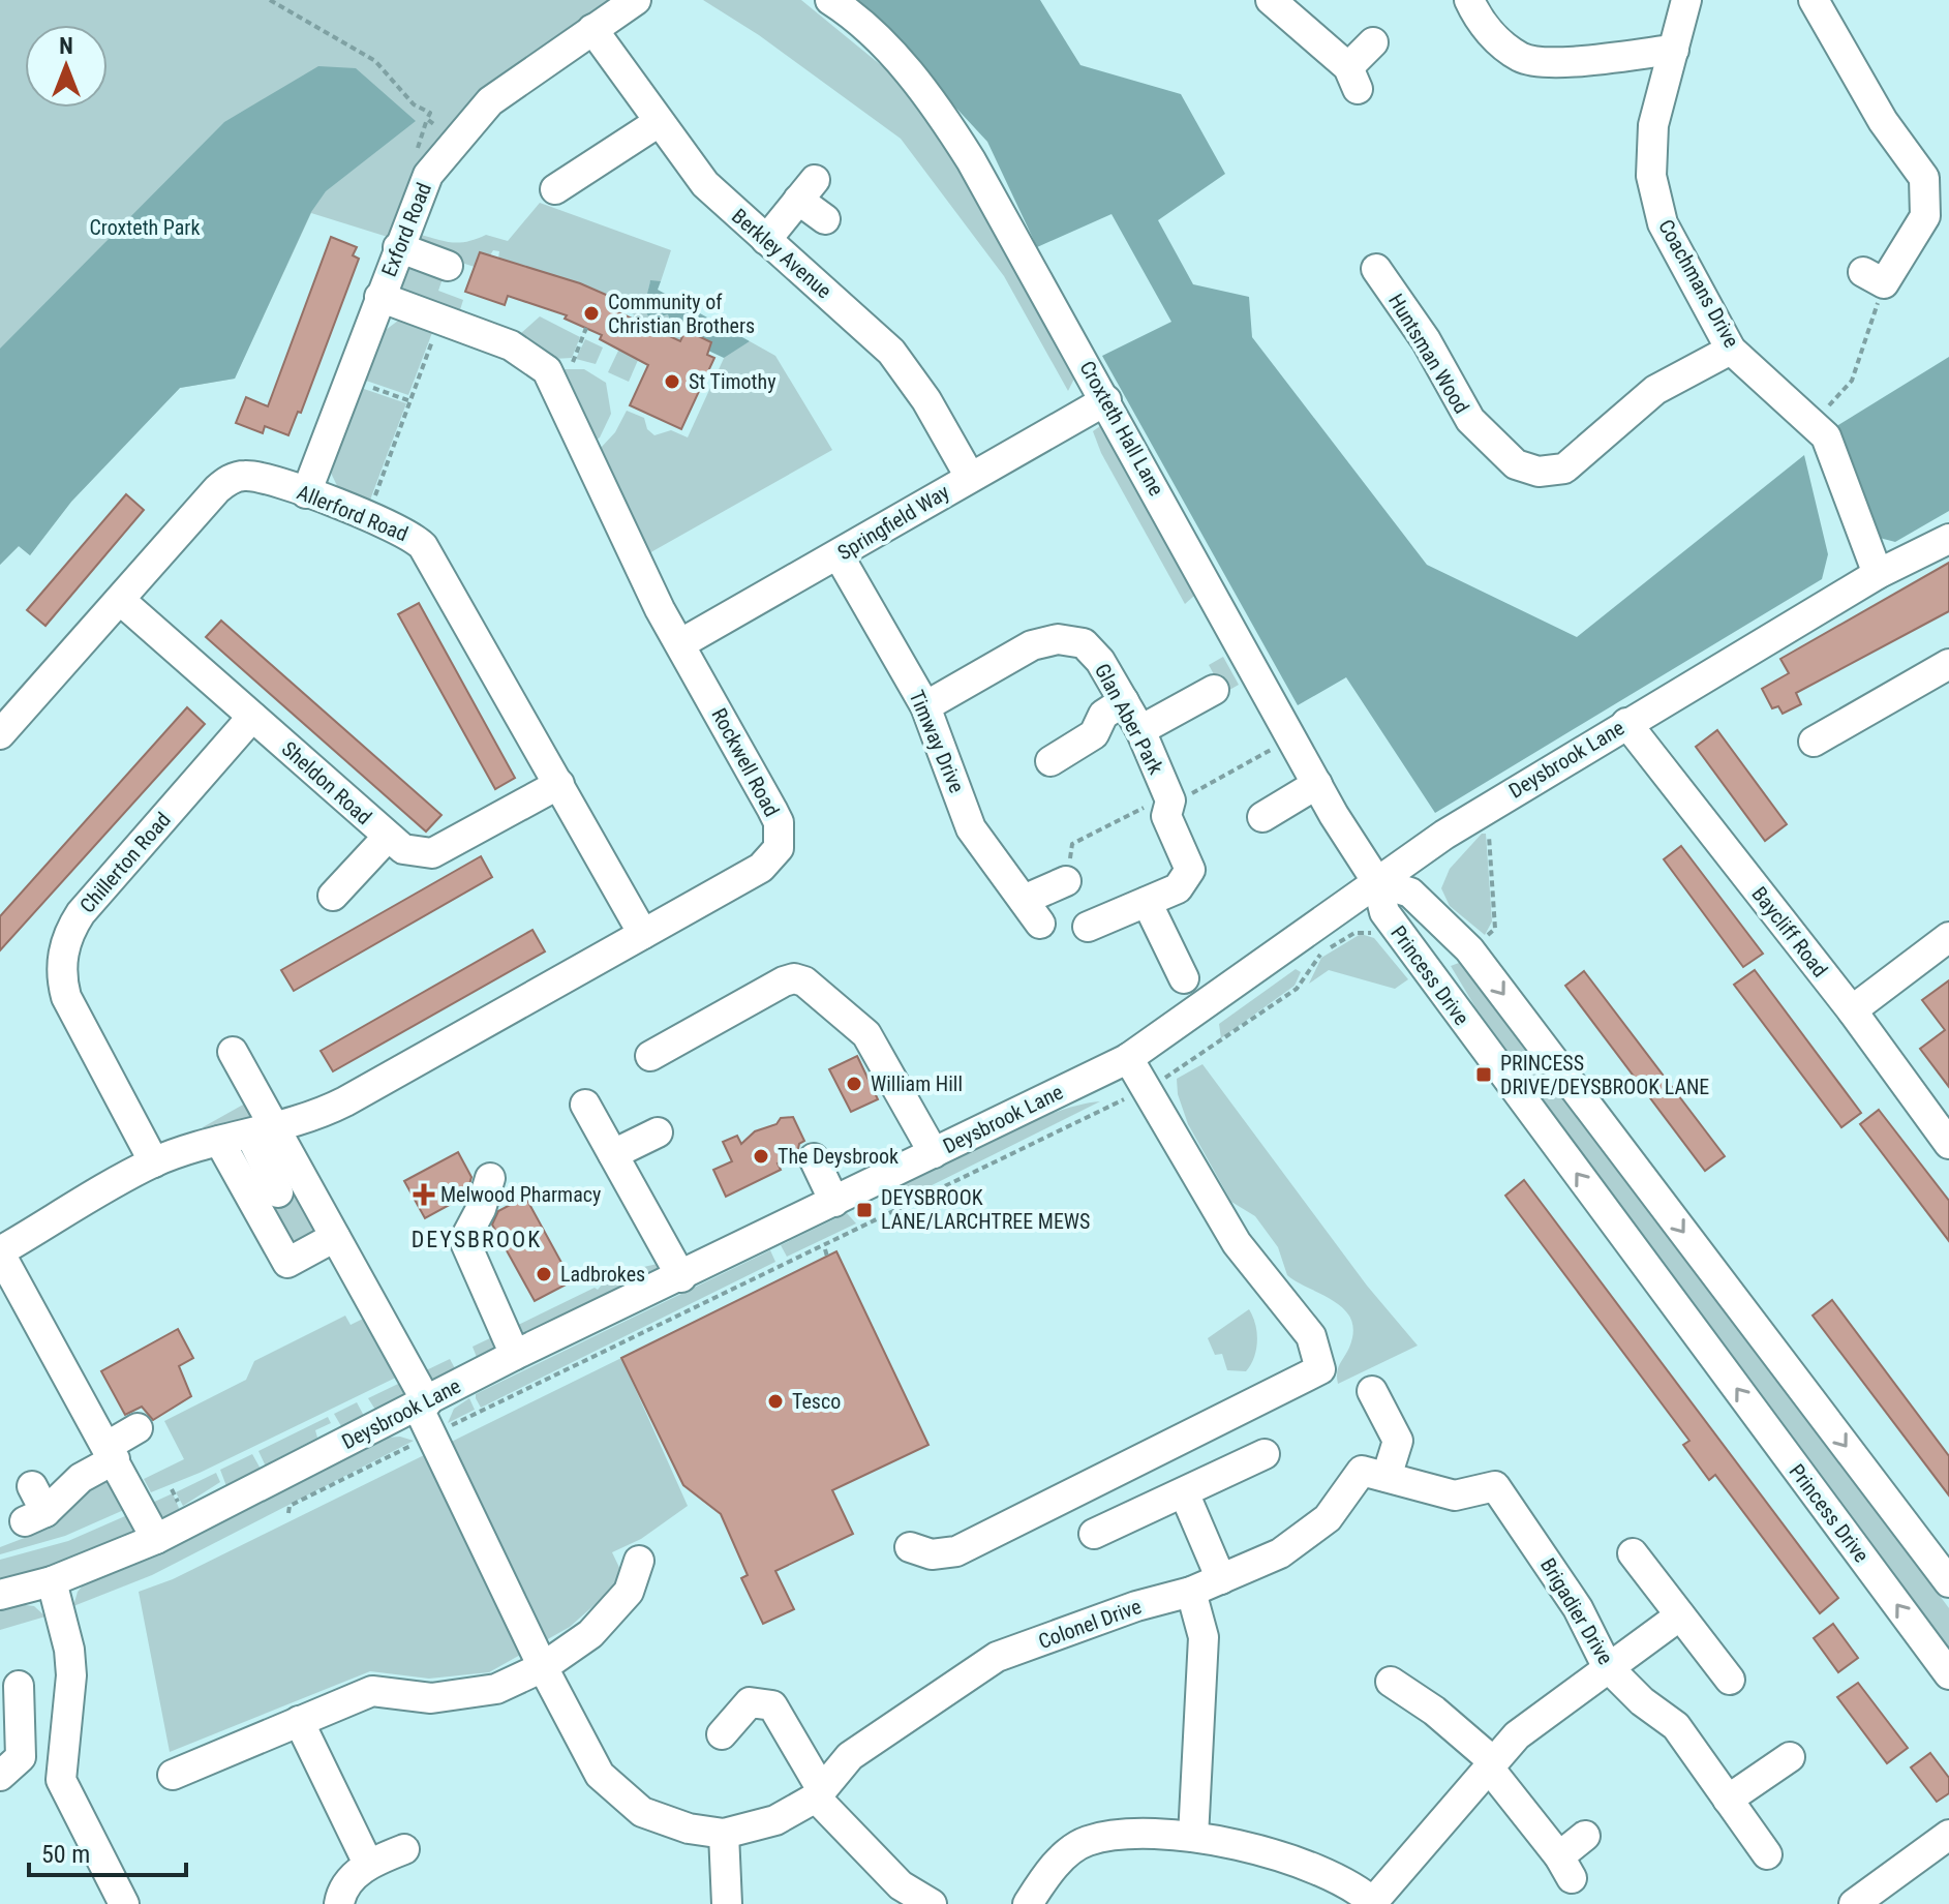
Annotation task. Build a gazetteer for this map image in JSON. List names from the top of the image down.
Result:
{
  "streets": {
    "street": [
      "Exford Road",
      "Berkley Avenue",
      "Coachmans Drive",
      "Huntsman Wood",
      "Croxteth Hall Lane",
      "Allerford Road",
      "Springfield Way",
      "Glan Aber Park",
      "Timway Drive",
      "Deysbrook Lane",
      "Rockwell Road",
      "Sheldon Road",
      "Chillerton Road",
      "Baycliff Road",
      "Princess Drive",
      "Brigadier Drive",
      "Colonel Drive"
    ]
  },
  "crossings": [
    ["Exford Road", "Berkley Avenue"],
    ["Exford Road", "Allerford Road"],
    ["Exford Road", "Rockwell Road"],
    ["Berkley Avenue", "Springfield Way"],
    ["Coachmans Drive", "Huntsman Wood"],
    ["Coachmans Drive", "Deysbrook Lane"],
    ["Croxteth Hall Lane", "Springfield Way"],
    ["Croxteth Hall Lane", "Deysbrook Lane"],
    ["Croxteth Hall Lane", "Princess Drive"],
    ["Allerford Road", "Rockwell Road"],
    ["Allerford Road", "Sheldon Road"],
    ["Springfield Way", "Timway Drive"],
    ["Springfield Way", "Rockwell Road"],
    ["Glan Aber Park", "Timway Drive"],
    ["Deysbrook Lane", "Baycliff Road"],
    ["Deysbrook Lane", "Princess Drive"],
    ["Deysbrook Lane", "Colonel Drive"],
    ["Rockwell Road", "Chillerton Road"],
    ["Sheldon Road", "Chillerton Road"],
    ["Brigadier Drive", "Colonel Drive"]
  ],
  "districts": ["DEYSBROOK"],
  "parks": ["Croxteth Park"],
  "places": {
    "other": [
      "Community of Christian Brothers",
      "St Timothy",
      "William Hill",
      "The Deysbrook",
      "Ladbrokes",
      "Tesco"
    ],
    "transit": ["PRINCESS DRIVE/DEYSBROOK LANE", "DEYSBROOK LANE/LARCHTREE MEWS"],
    "health": ["Melwood Pharmacy"]
  },
  "scale_bar": "50 m",
  "north": "top"
}
